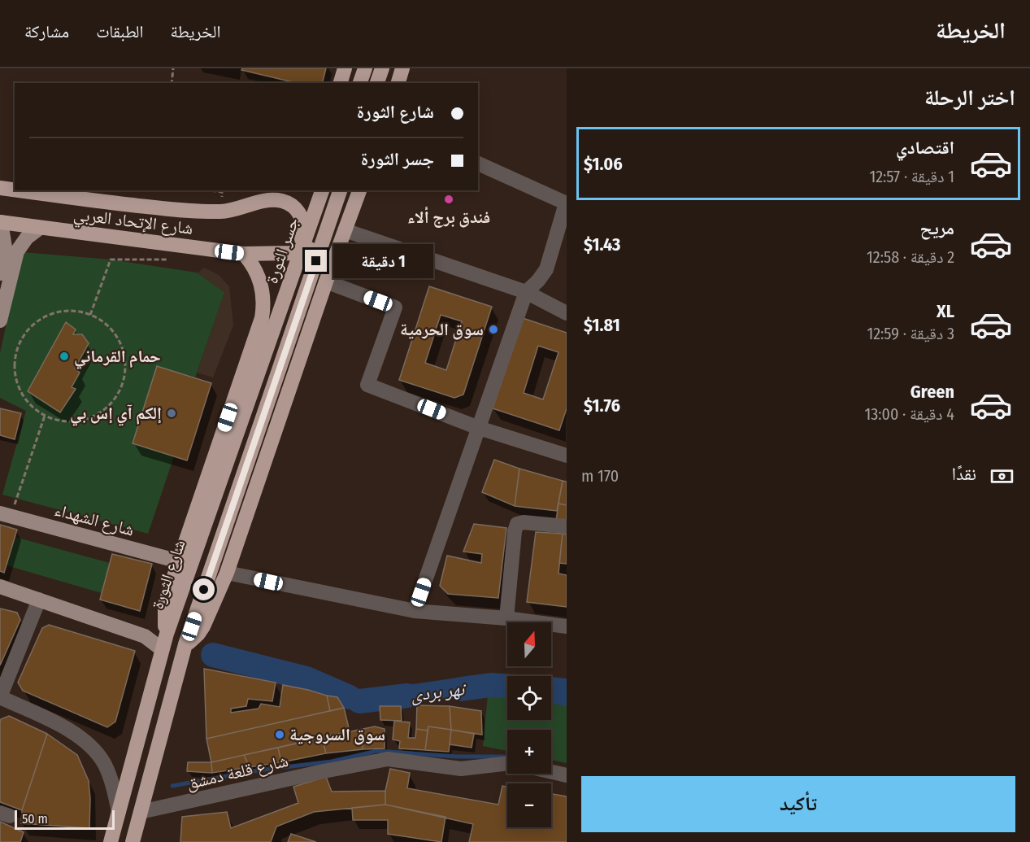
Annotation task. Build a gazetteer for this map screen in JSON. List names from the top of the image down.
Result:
{
  "streets": {
    "highway": ["شارع الإتحاد العربي", "جسر الثورة", "شارع الثورة"],
    "main road": ["شارع الشهداء"],
    "street": ["شارع قلعة دمشق"]
  },
  "crossings": [
    ["جسر الثورة", "شارع الثورة"]
  ],
  "water": ["نهر بردى"],
  "places": [
    "فندق برج ألاء",
    "سوق الحرمية",
    "حمام القرماني",
    "إلكم آي إس بي",
    "سوق السروجية"
  ],
  "scale_bar": "50 m",
  "north": "top",
  "page": {
    "header": "الخريطة",
    "nav": ["الخريطة", "الطبقات", "مشاركة"],
    "heading": "اختر الرحلة",
    "banner": ["شارع الثورة", "جسر الثورة"],
    "list": [
      {
        "name": "اقتصادي",
        "note": "1 دقيقة · 12:57",
        "value": "$1.06"
      },
      {
        "name": "مريح",
        "note": "2 دقيقة · 12:58",
        "value": "$1.43"
      },
      {
        "name": "XL",
        "note": "3 دقيقة · 12:59",
        "value": "$1.81"
      },
      {
        "name": "Green",
        "note": "4 دقيقة · 13:00",
        "value": "$1.76"
      }
    ],
    "bubble": "1 دقيقة",
    "pay": ["نقدًا", "170 m"],
    "map_buttons": ["+", "−"],
    "buttons": "تأكيد",
    "scale": "50 m"
  }
}
